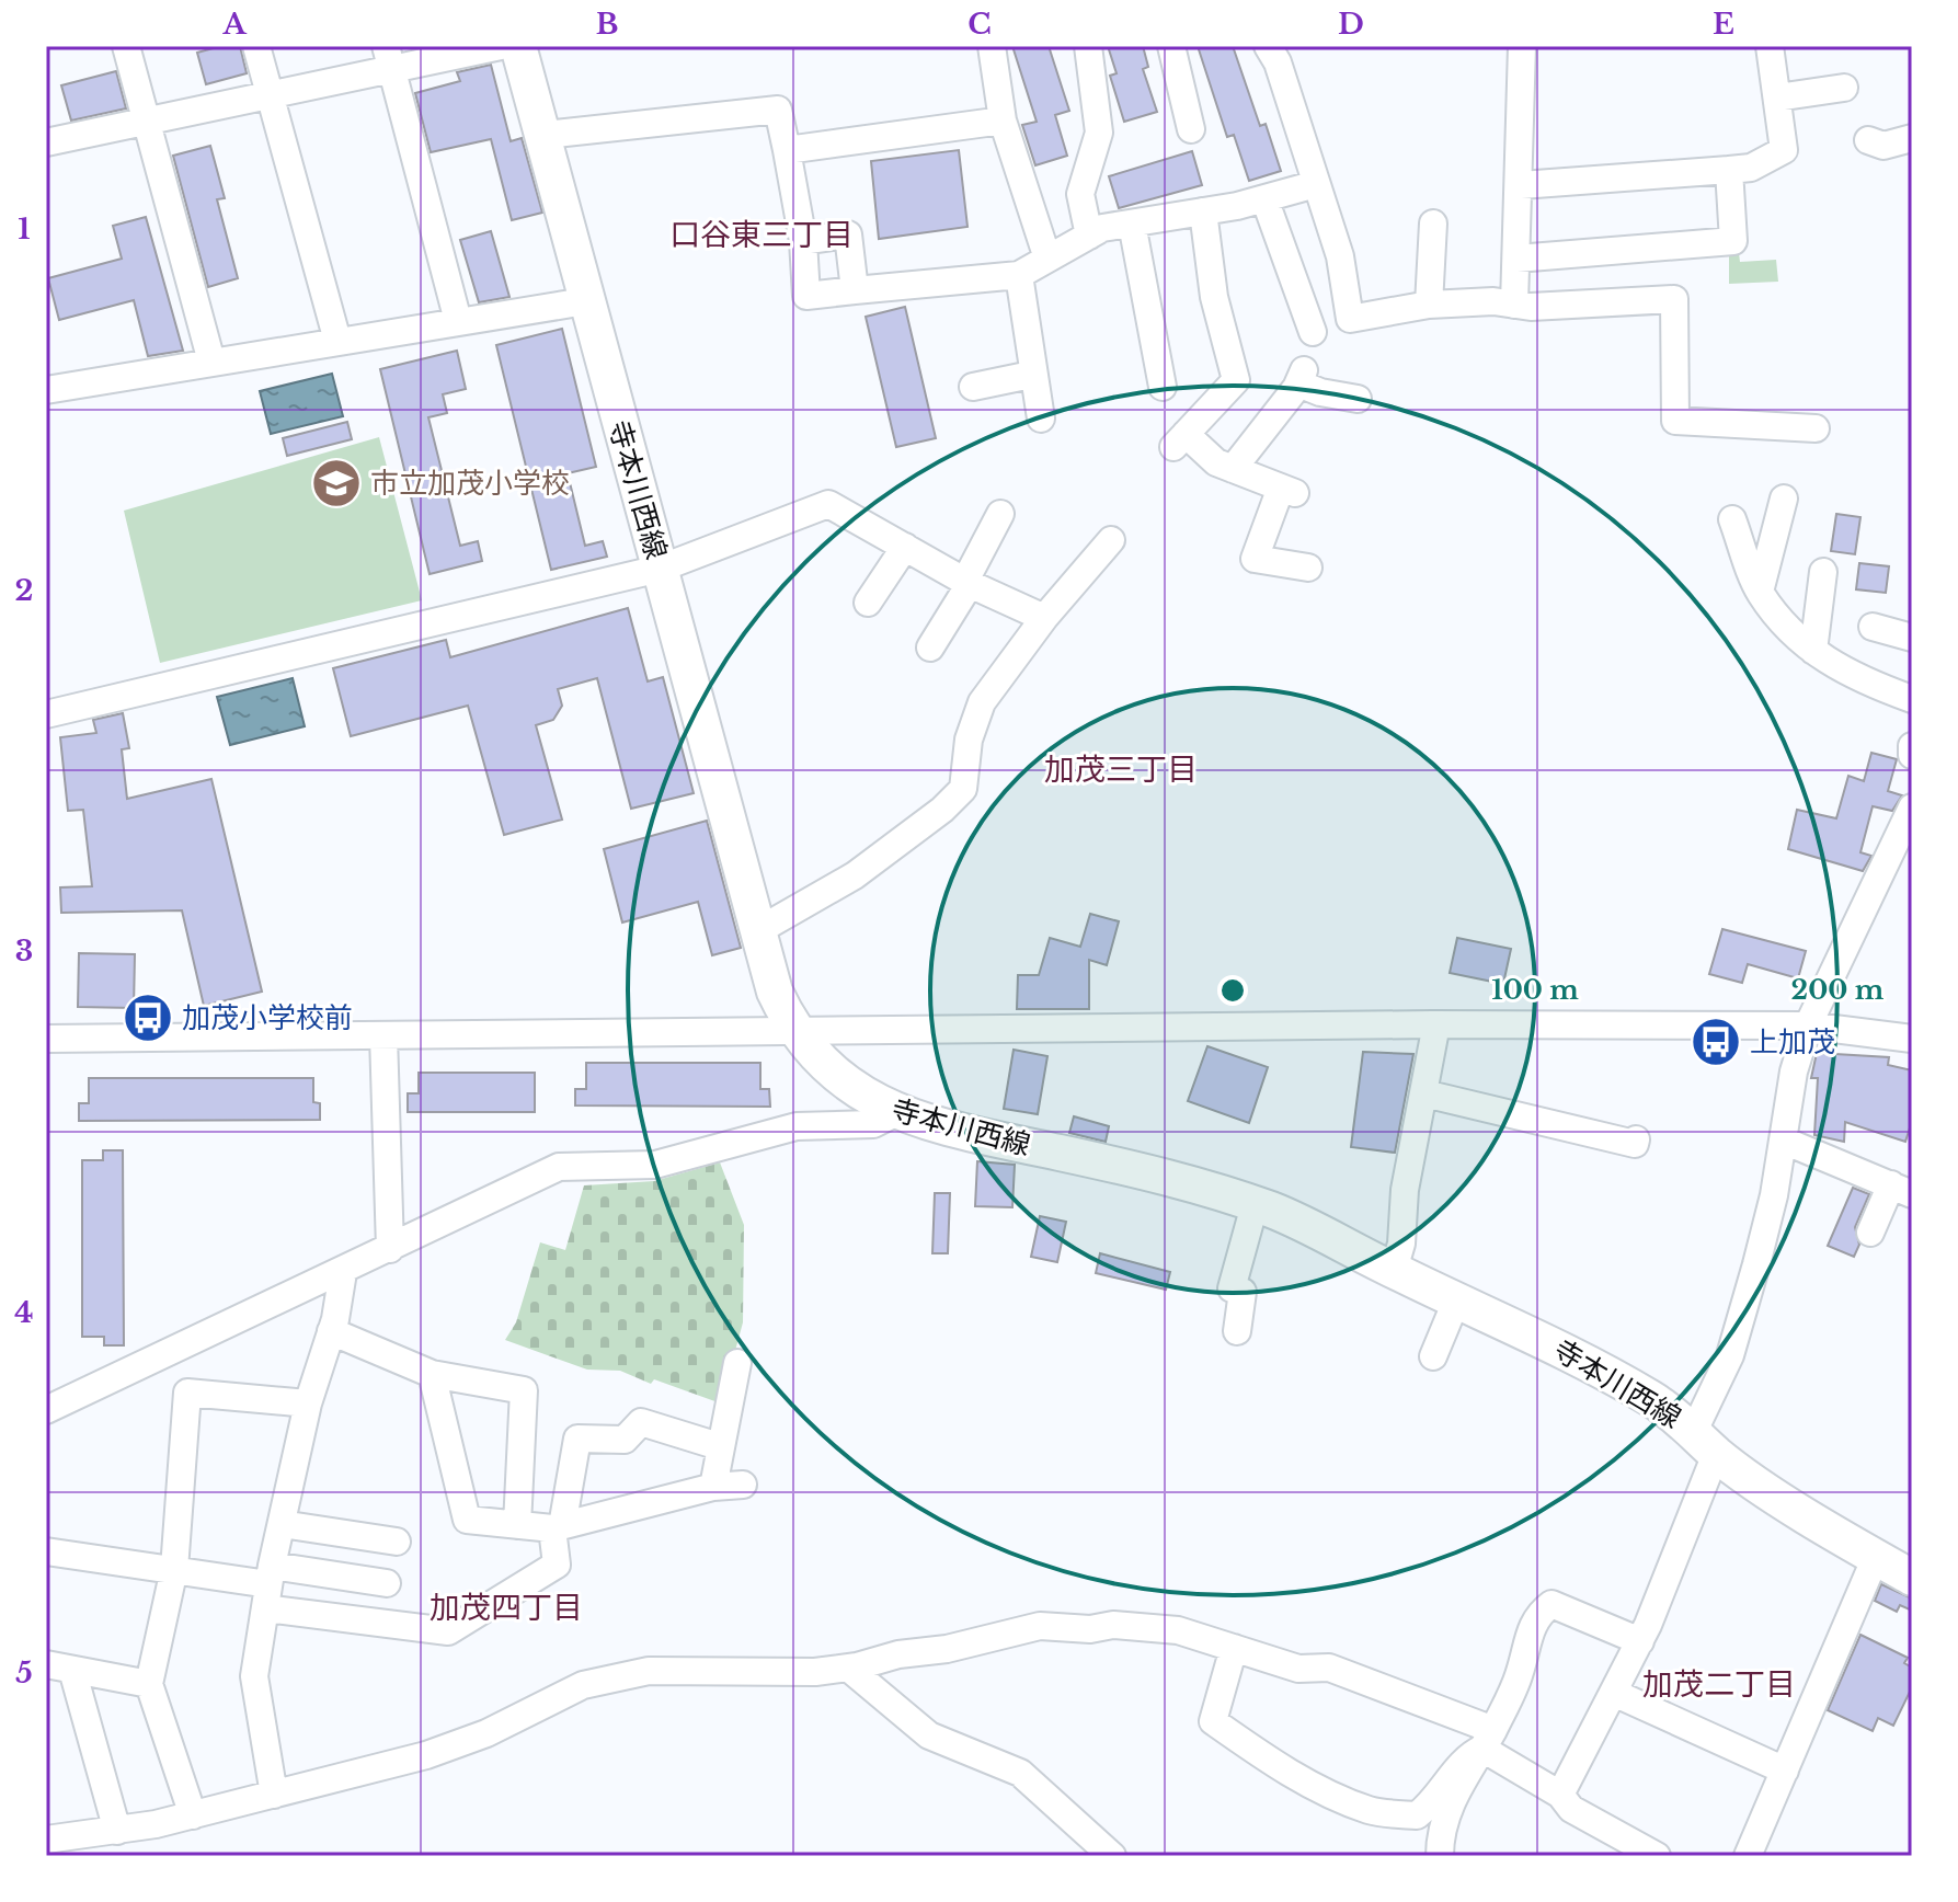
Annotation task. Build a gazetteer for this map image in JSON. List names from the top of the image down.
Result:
{
  "streets": {
    "main road": ["寺本川西線"]
  },
  "districts": [
    "口谷東三丁目",
    "加茂三丁目",
    "加茂四丁目",
    "加茂二丁目"
  ],
  "places": {
    "school or university": ["市立加茂小学校"],
    "bus stop": ["加茂小学校前", "上加茂"]
  },
  "grid": {
    "columns": [
      "A",
      "B",
      "C",
      "D",
      "E"
    ],
    "rows": [
      "1",
      "2",
      "3",
      "4",
      "5"
    ]
  },
  "rings": ["100 m", "200 m"]
}
